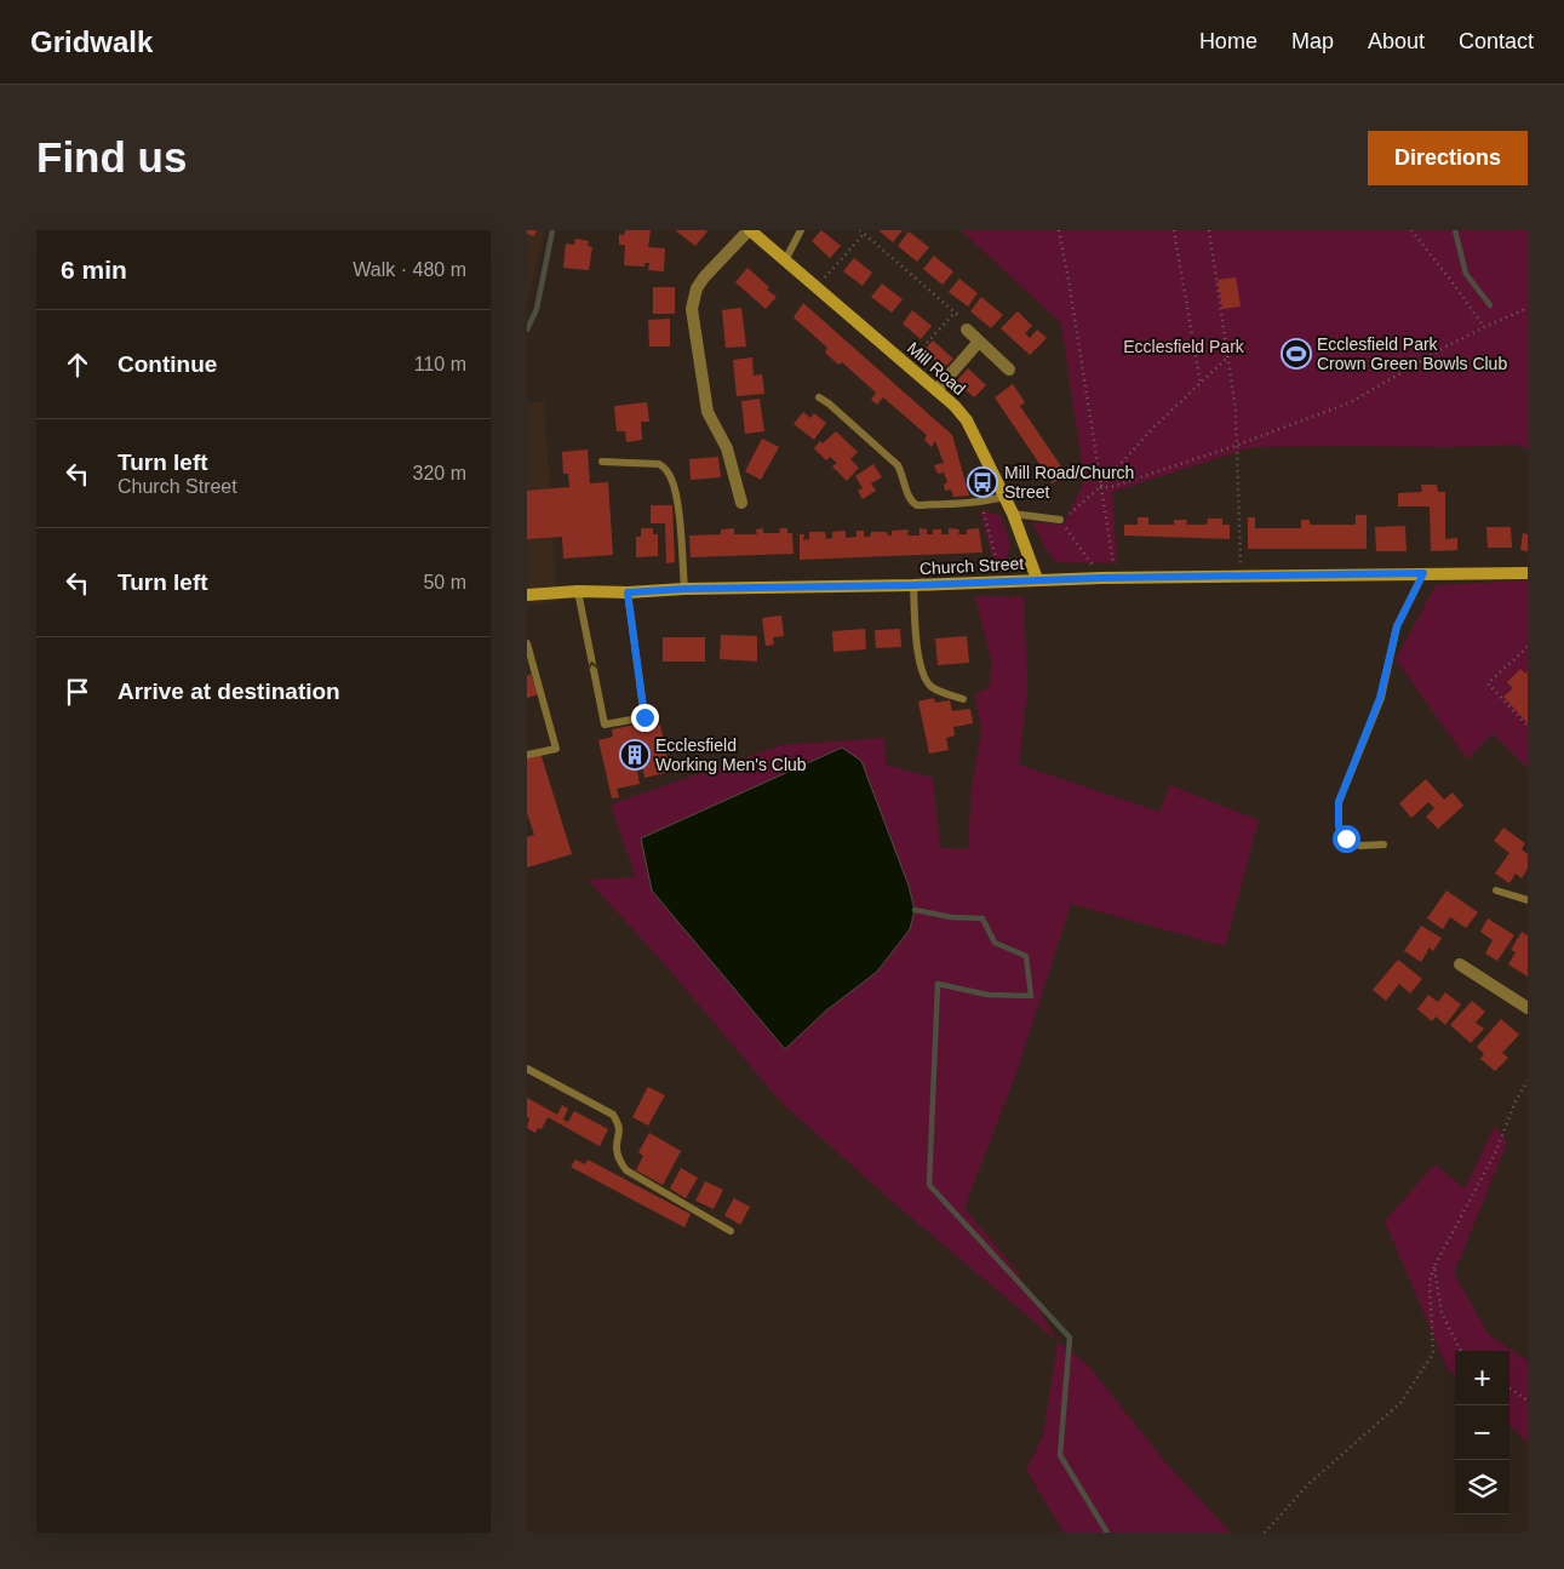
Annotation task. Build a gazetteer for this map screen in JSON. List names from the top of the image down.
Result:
{
  "streets": {
    "main road": ["Mill Road", "Church Street"]
  },
  "crossings": [
    ["Mill Road", "Church Street"]
  ],
  "parks": ["Ecclesfield Park"],
  "places": {
    "sports": ["Ecclesfield Park Crown Green Bowls Club"],
    "bus stop": ["Mill Road/Church Street"],
    "building": ["Ecclesfield Working Men's Club"]
  },
  "page": {
    "header": "Gridwalk",
    "nav": [
      "Home",
      "Map",
      "About",
      "Contact"
    ],
    "buttons": "Directions",
    "title": "Find us",
    "heading": ["6 min", "Walk · 480 m"],
    "list": [
      ["Continue", "110 m"],
      ["Turn left", "Church Street", "320 m"],
      ["Turn left", "50 m"],
      "Arrive at destination"
    ],
    "map_buttons": ["+", "−"]
  }
}
